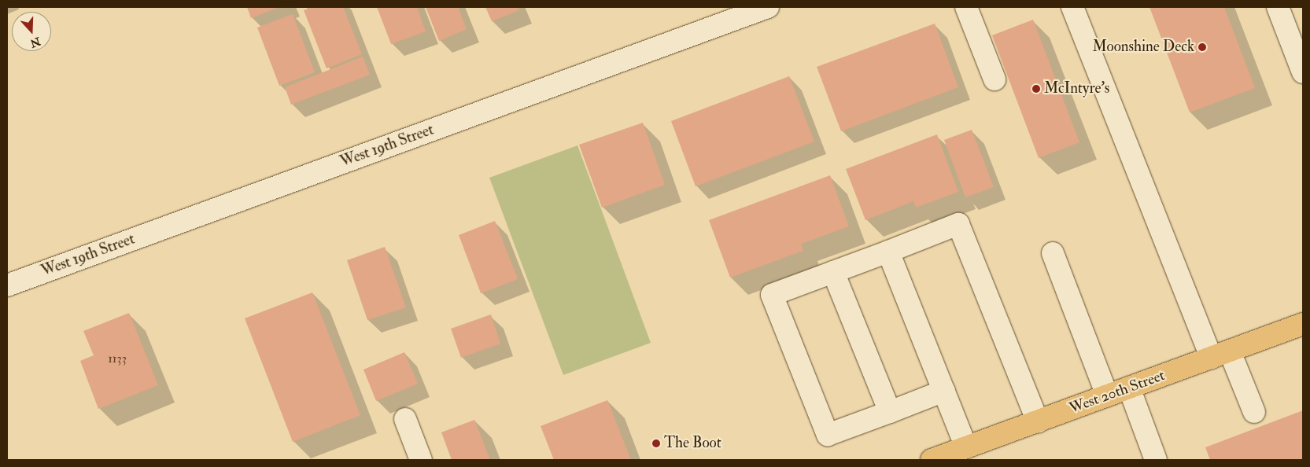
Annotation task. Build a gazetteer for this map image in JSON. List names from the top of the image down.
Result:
{
  "streets": {
    "main road": ["West 20th Street"],
    "street": ["West 19th Street"]
  },
  "places": ["Moonshine Deck", "McIntyre's", "The Boot"],
  "house_numbers": ["1133"],
  "north": "bottom"
}
